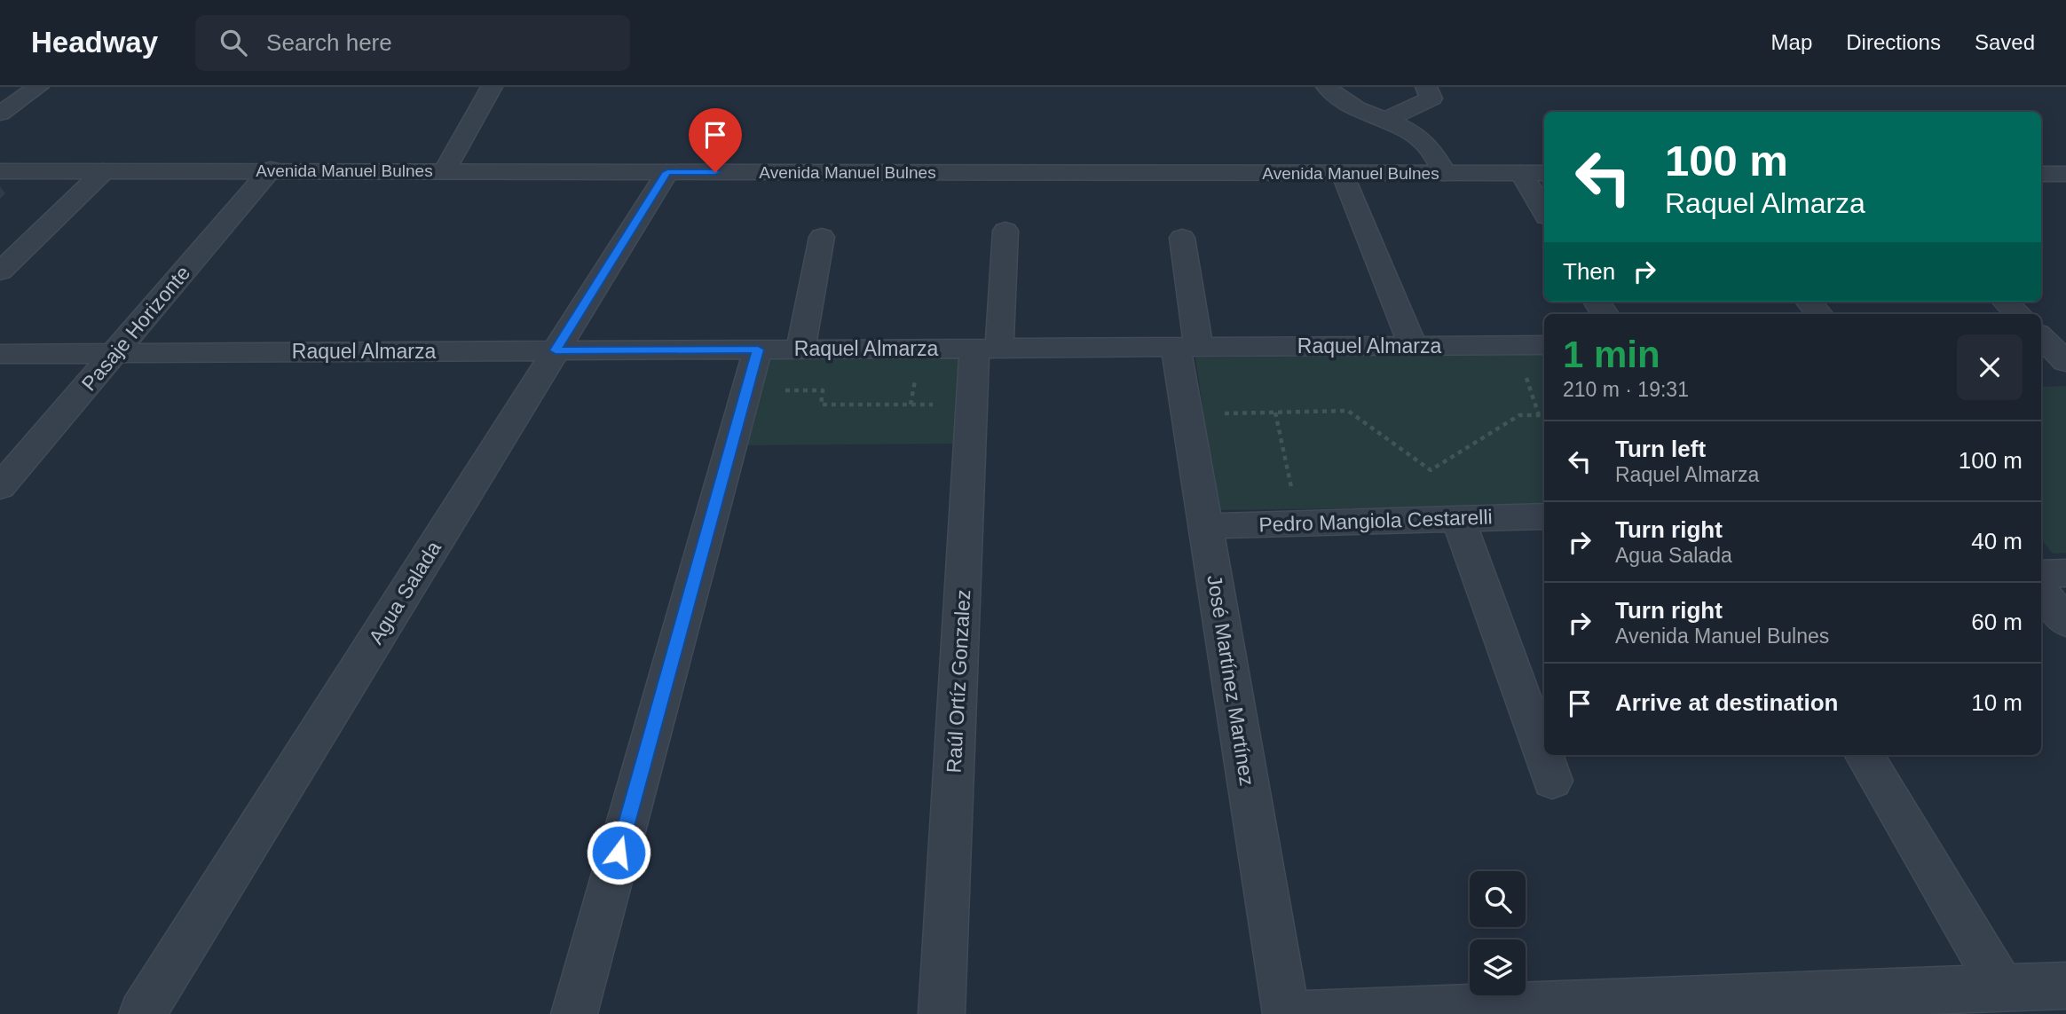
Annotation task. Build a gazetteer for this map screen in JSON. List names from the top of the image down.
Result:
{
  "streets": {
    "street": [
      "Avenida Manuel Bulnes",
      "Pasaje Horizonte",
      "Raquel Almarza",
      "Pedro Mangiola Cestarelli",
      "Agua Salada",
      "José Martínez Martínez",
      "Raúl Ortíz Gonzalez"
    ]
  },
  "crossings": [
    ["Avenida Manuel Bulnes", "Pasaje Horizonte"],
    ["Avenida Manuel Bulnes", "Agua Salada"],
    ["Pasaje Horizonte", "Raquel Almarza"],
    ["Raquel Almarza", "Agua Salada"],
    ["Raquel Almarza", "José Martínez Martínez"],
    ["Raquel Almarza", "Raúl Ortíz Gonzalez"],
    ["Pedro Mangiola Cestarelli", "José Martínez Martínez"]
  ],
  "page": {
    "header": "Headway",
    "search": "Search here",
    "nav": ["Map", "Directions", "Saved"],
    "turn": ["100 m", "Raquel Almarza"],
    "then": "Then",
    "heading": ["1 min", "210 m · 19:31"],
    "list": [
      {
        "name": "Turn left",
        "note": "Raquel Almarza",
        "value": "100 m"
      },
      {
        "name": "Turn right",
        "note": "Agua Salada",
        "value": "40 m"
      },
      {
        "name": "Turn right",
        "note": "Avenida Manuel Bulnes",
        "value": "60 m"
      },
      {
        "name": "Arrive at destination",
        "value": "10 m"
      }
    ]
  }
}
